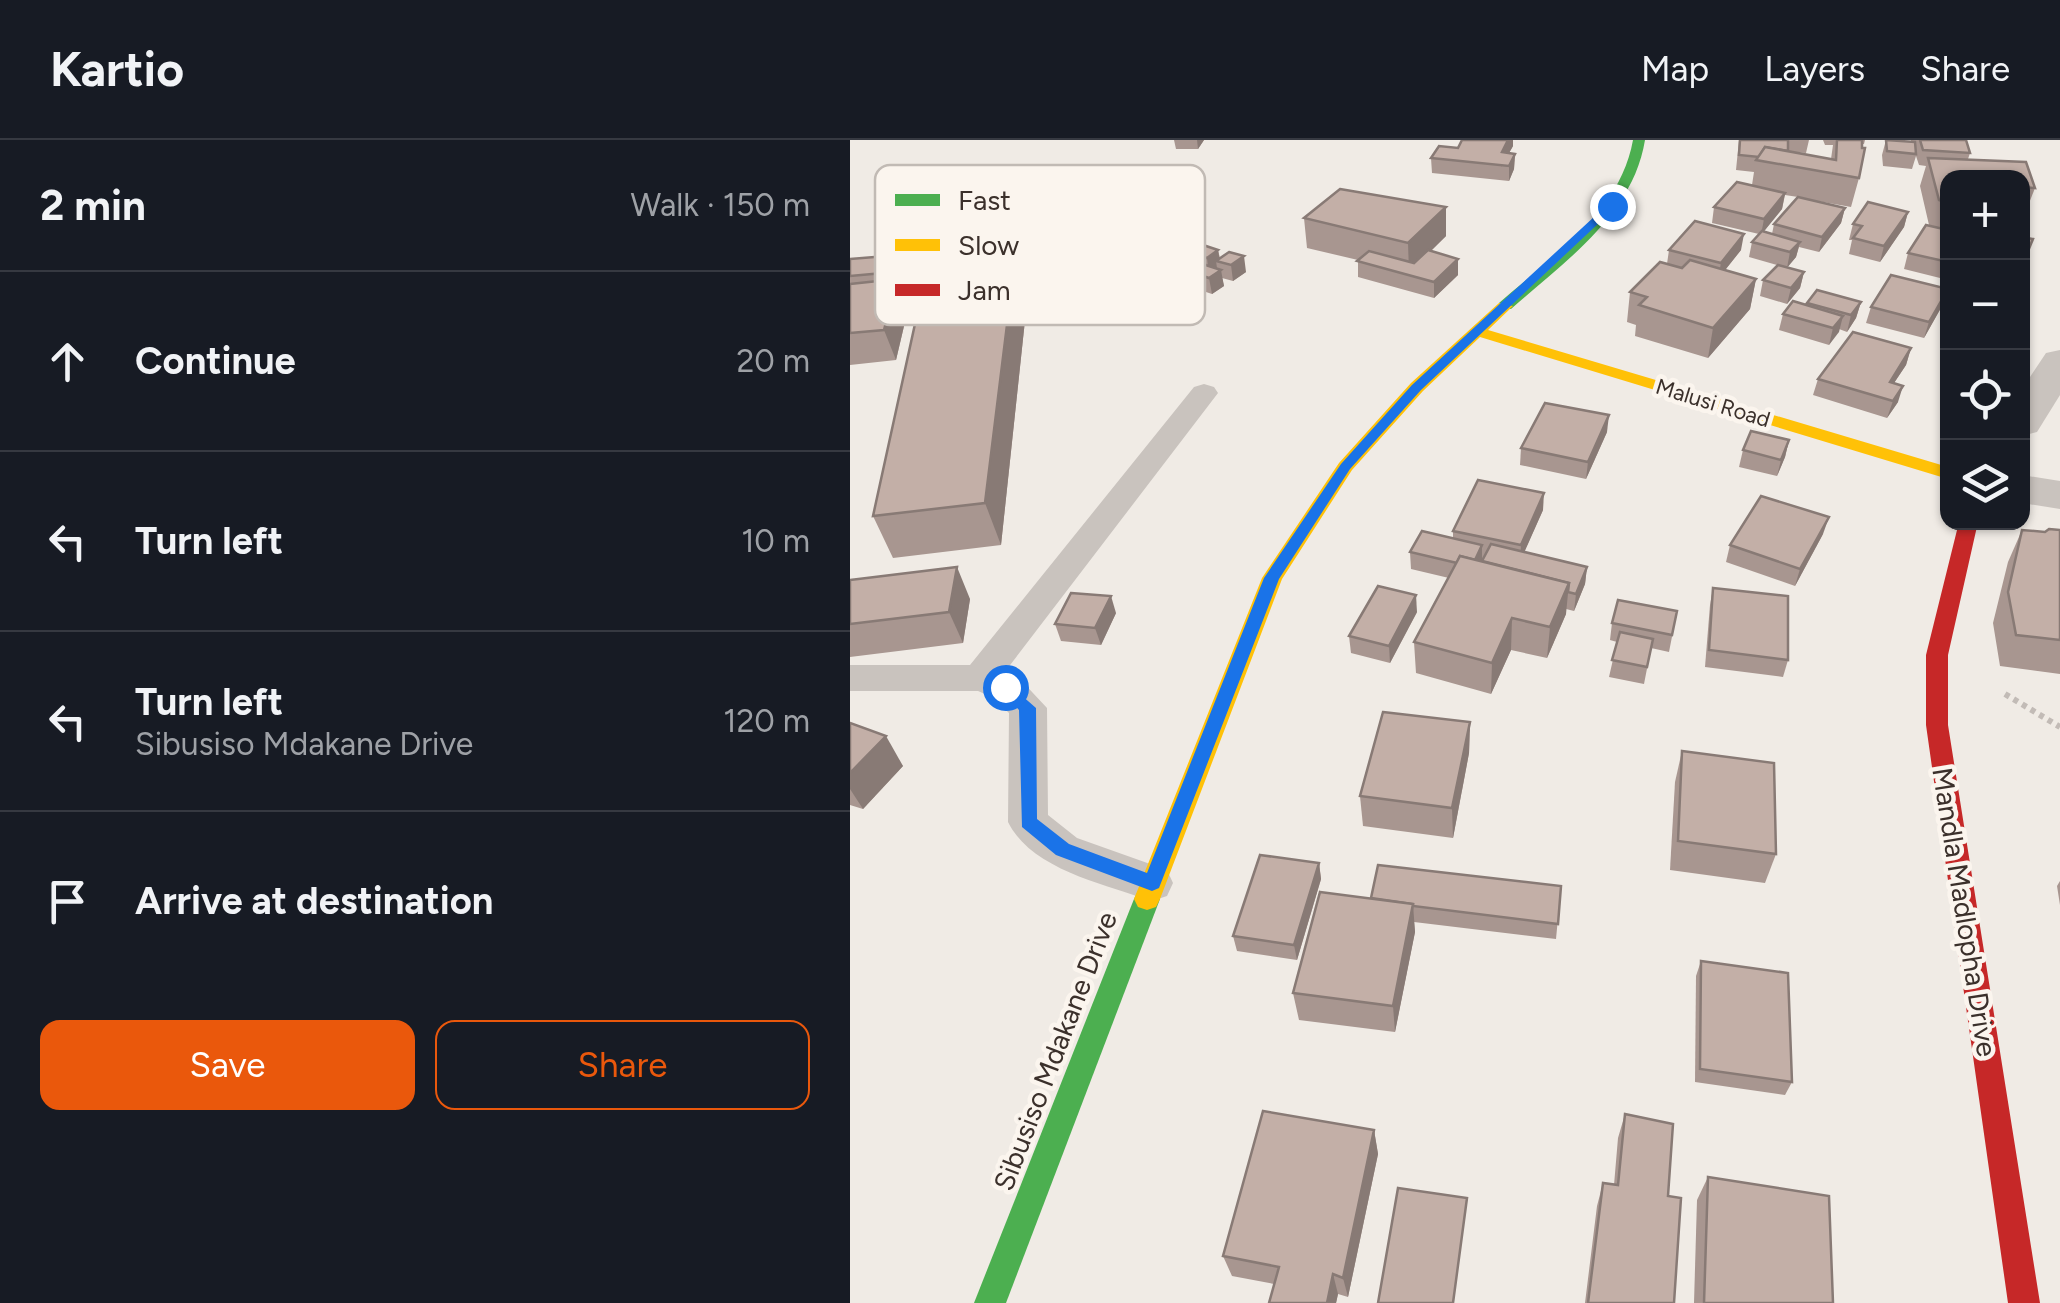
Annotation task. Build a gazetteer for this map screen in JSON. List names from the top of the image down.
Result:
{
  "streets": {
    "street": ["Malusi Road", "Mandla Madlopha Drive", "Sibusiso Mdakane Drive"]
  },
  "crossings": [
    ["Malusi Road", "Sibusiso Mdakane Drive"]
  ],
  "legend": ["Fast", "Slow", "Jam"],
  "page": {
    "header": "Kartio",
    "nav": ["Map", "Layers", "Share"],
    "heading": ["2 min", "Walk · 150 m"],
    "map_buttons": ["+", "−"],
    "list": [
      ["Continue", "20 m"],
      ["Turn left", "10 m"],
      ["Turn left", "Sibusiso Mdakane Drive", "120 m"],
      "Arrive at destination"
    ],
    "buttons": ["Save", "Share"]
  }
}
